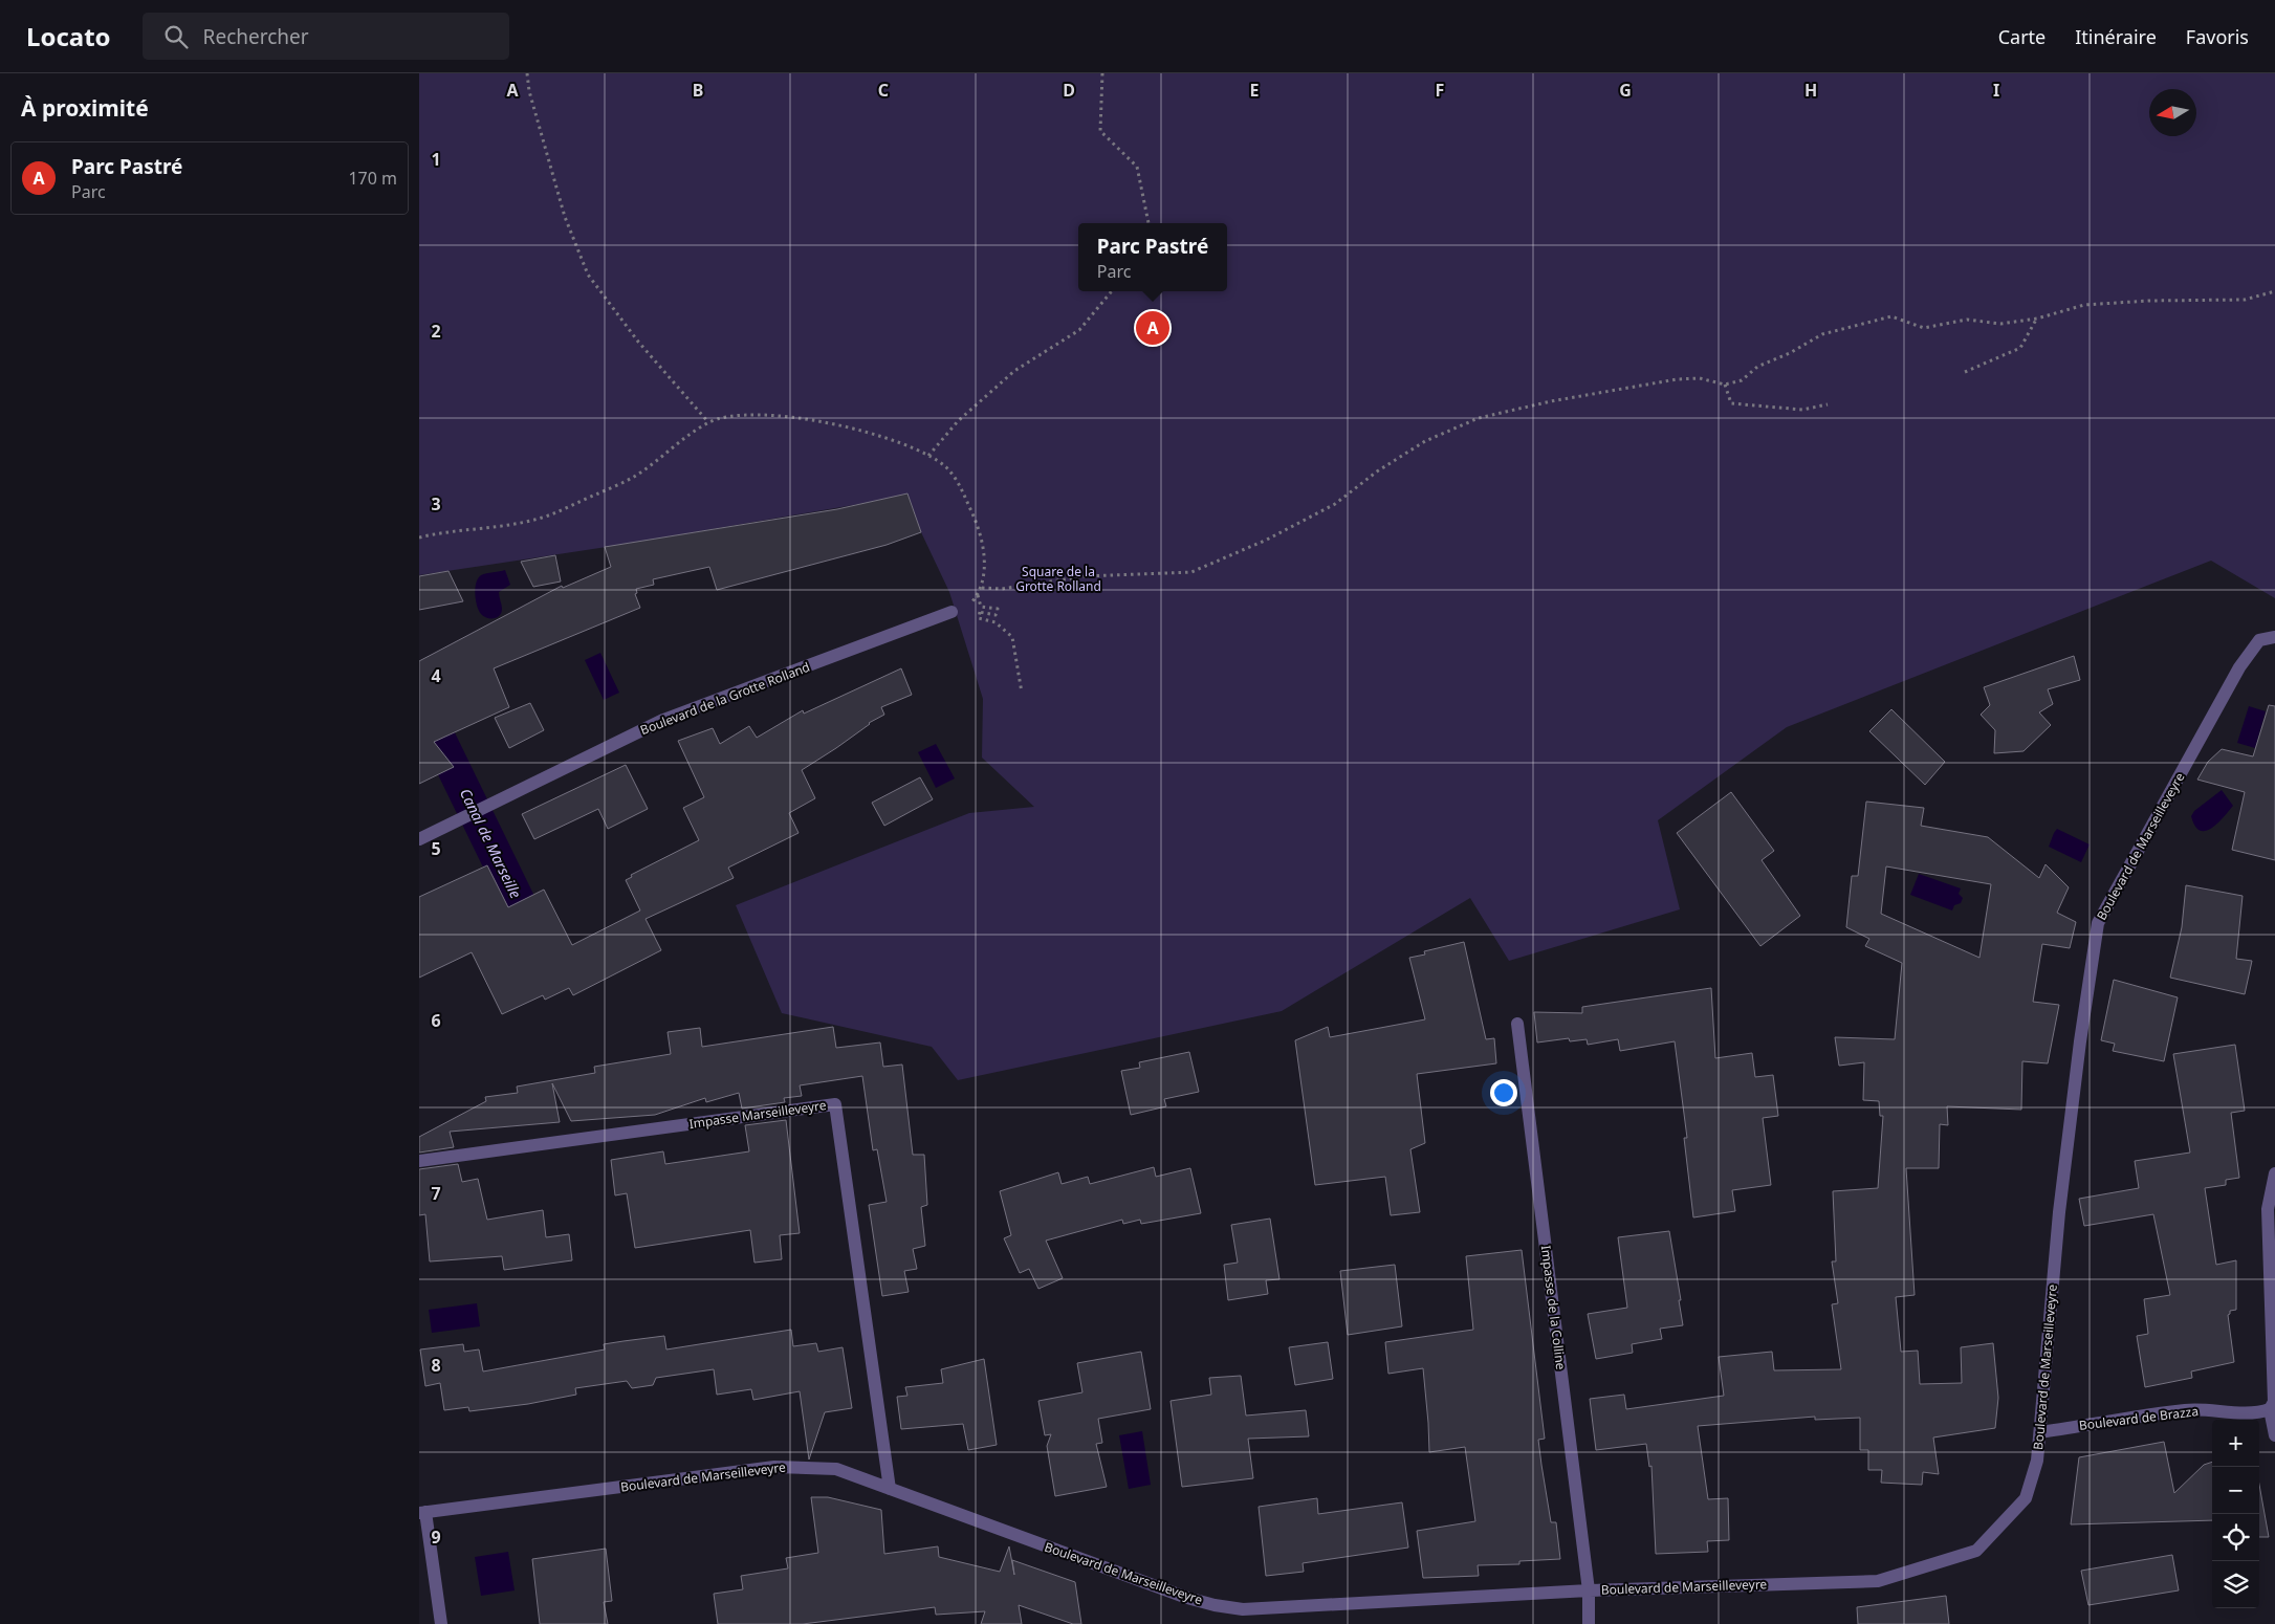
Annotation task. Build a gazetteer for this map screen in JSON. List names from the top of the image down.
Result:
{
  "streets": {
    "street": [
      "Boulevard de la Grotte Rolland",
      "Boulevard de Marseilleveyre",
      "Impasse Marseilleveyre",
      "Impasse de la Colline",
      "Boulevard de Brazza"
    ]
  },
  "crossings": [
    ["Boulevard de Marseilleveyre", "Impasse Marseilleveyre"],
    ["Boulevard de Marseilleveyre", "Impasse de la Colline"],
    ["Boulevard de Marseilleveyre", "Boulevard de Brazza"]
  ],
  "water": ["Canal de Marseille"],
  "parks": ["Square de la Grotte Rolland"],
  "north": "left",
  "page": {
    "header": "Locato",
    "search": "Rechercher",
    "nav": ["Carte", "Itinéraire", "Favoris"],
    "heading": "À proximité",
    "list": [
      {
        "mark": "A",
        "name": "Parc Pastré",
        "note": "Parc",
        "value": "170 m"
      }
    ],
    "popup": ["Parc Pastré", "Parc"],
    "pins": "A",
    "map_buttons": ["+", "−"]
  },
  "grid": {
    "columns": [
      "A",
      "B",
      "C",
      "D",
      "E",
      "F",
      "G",
      "H",
      "I"
    ],
    "rows": [
      "1",
      "2",
      "3",
      "4",
      "5",
      "6",
      "7",
      "8",
      "9"
    ]
  }
}
